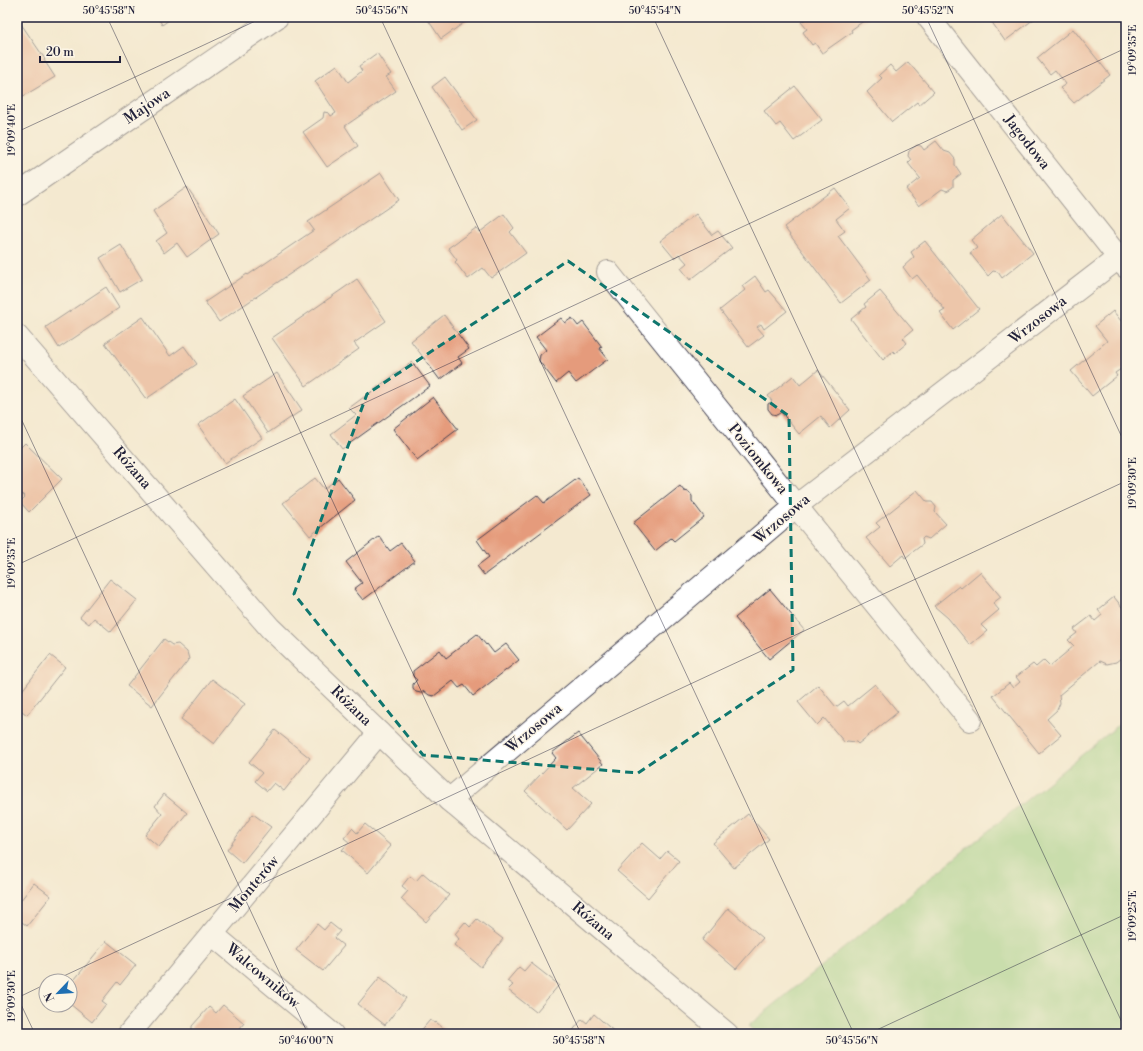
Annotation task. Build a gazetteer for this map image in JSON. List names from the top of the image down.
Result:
{
  "streets": {
    "street": [
      "Majowa",
      "Jagodowa",
      "Wrzosowa",
      "Poziomkowa",
      "Różana",
      "Monterów",
      "Walcowników"
    ]
  },
  "crossings": [
    ["Jagodowa", "Wrzosowa"],
    ["Wrzosowa", "Poziomkowa"],
    ["Wrzosowa", "Różana"],
    ["Różana", "Monterów"],
    ["Monterów", "Walcowników"]
  ],
  "scale_bar": "20 m",
  "north": "bottom left",
  "coordinates": [
    "50°45'58\"N",
    "50°45'56\"N",
    "50°45'54\"N",
    "50°45'52\"N",
    "19°09'35\"E",
    "19°09'40\"E",
    "19°09'30\"E",
    "19°09'25\"E",
    "50°46'00\"N"
  ]
}
